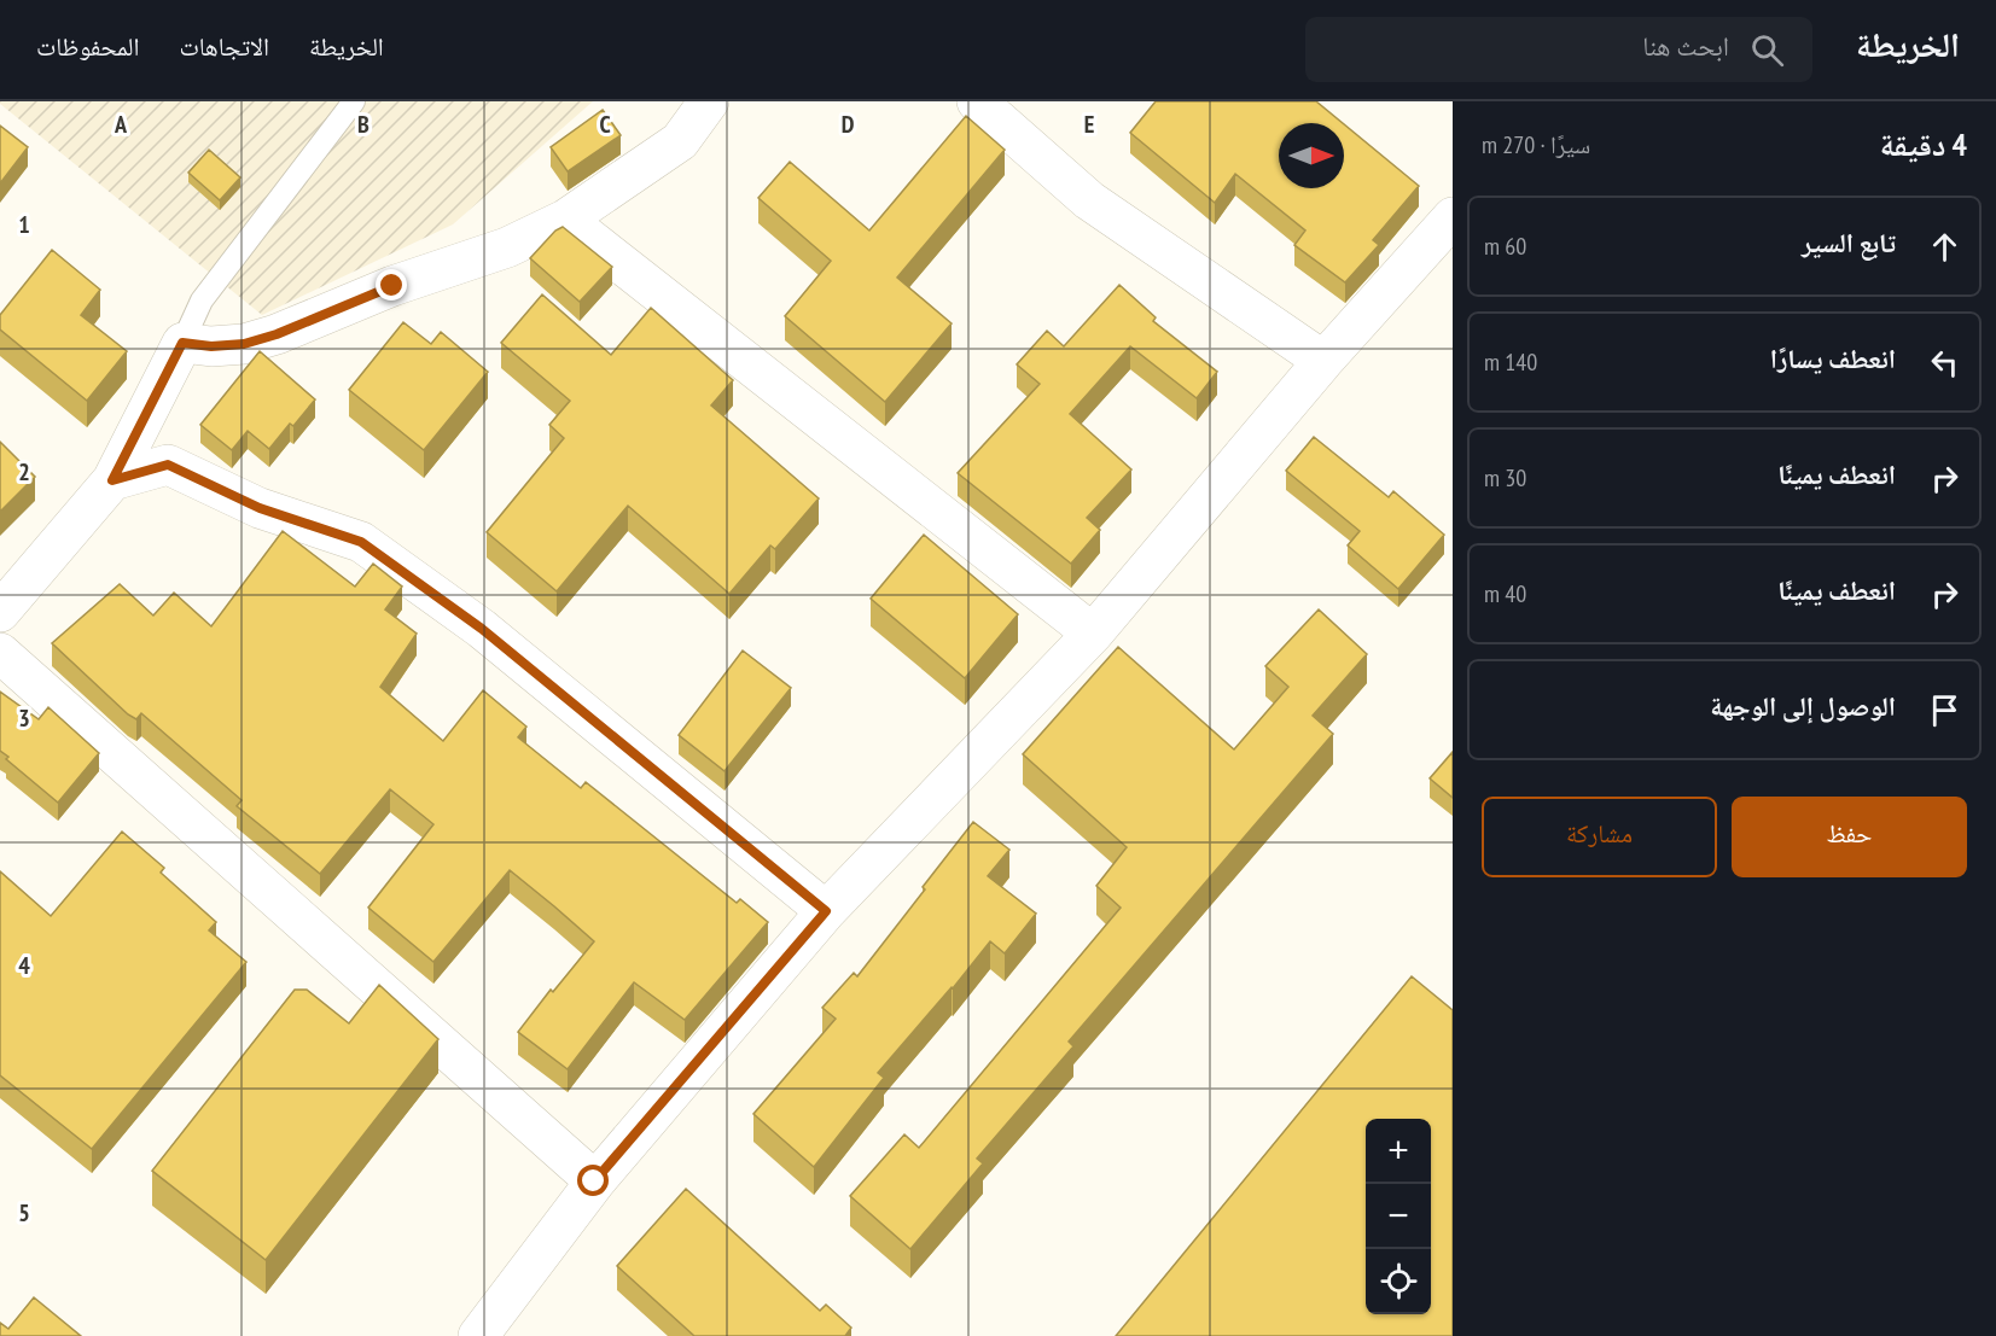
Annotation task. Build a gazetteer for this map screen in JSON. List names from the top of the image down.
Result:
{
  "north": "right",
  "page": {
    "header": "الخريطة",
    "search": "ابحث هنا",
    "nav": ["الخريطة", "الاتجاهات", "المحفوظات"],
    "heading": ["4 دقيقة", "سيرًا · 270 m"],
    "list": [
      ["تابع السير", "60 m"],
      ["انعطف يسارًا", "140 m"],
      ["انعطف يمينًا", "30 m"],
      ["انعطف يمينًا", "40 m"],
      "الوصول إلى الوجهة"
    ],
    "buttons": ["حفظ", "مشاركة"],
    "map_buttons": ["+", "−"]
  },
  "grid": {
    "columns": [
      "A",
      "B",
      "C",
      "D",
      "E"
    ],
    "rows": [
      "1",
      "2",
      "3",
      "4",
      "5"
    ]
  }
}
